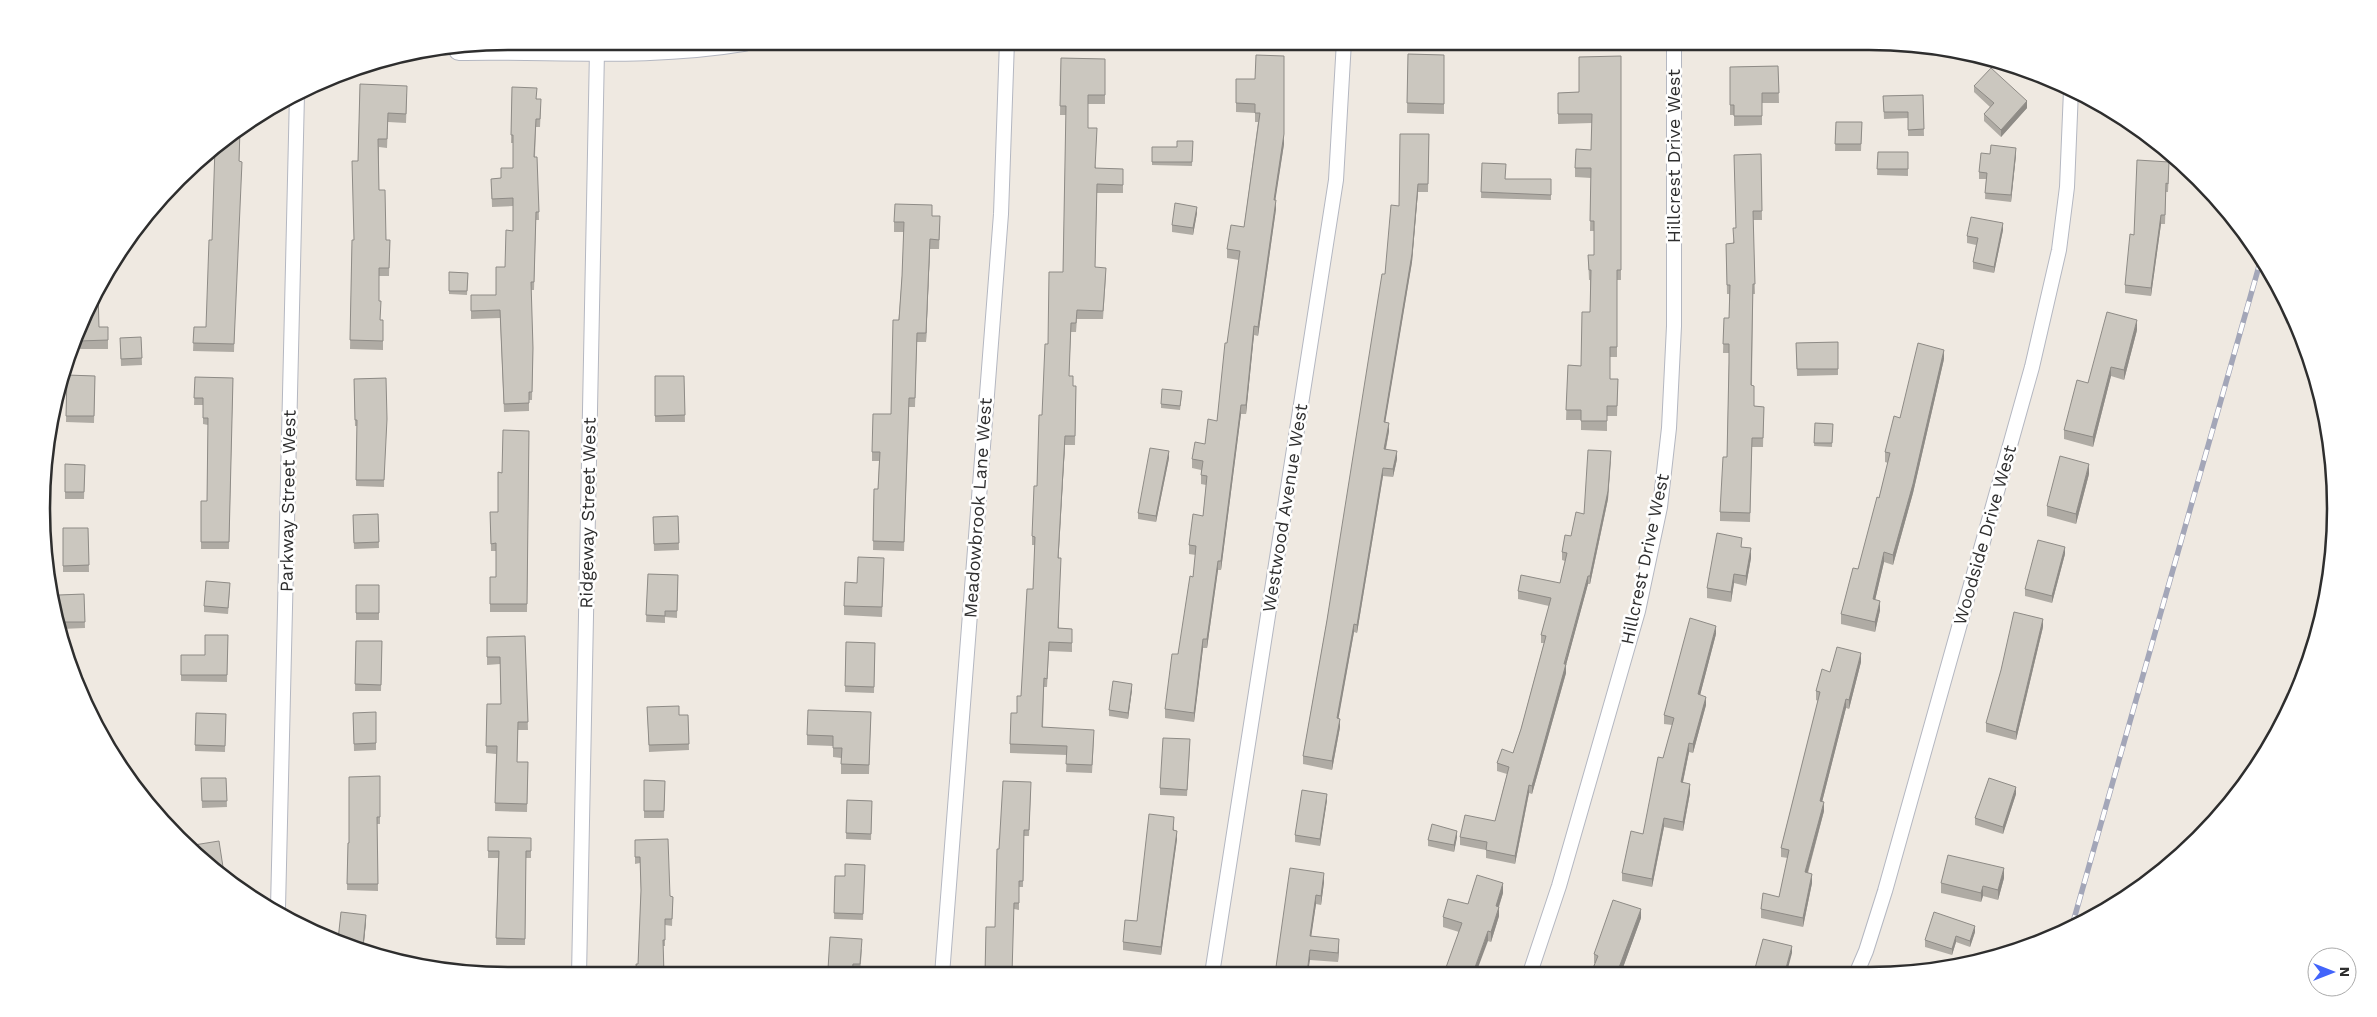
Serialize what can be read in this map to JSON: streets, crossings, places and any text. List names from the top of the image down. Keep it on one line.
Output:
{"streets":{"street":["Hillcrest Drive West","Parkway Street West","Meadowbrook Lane West","Westwood Avenue West","Ridgeway Street West","Woodside Drive West"]},"north":"right"}
